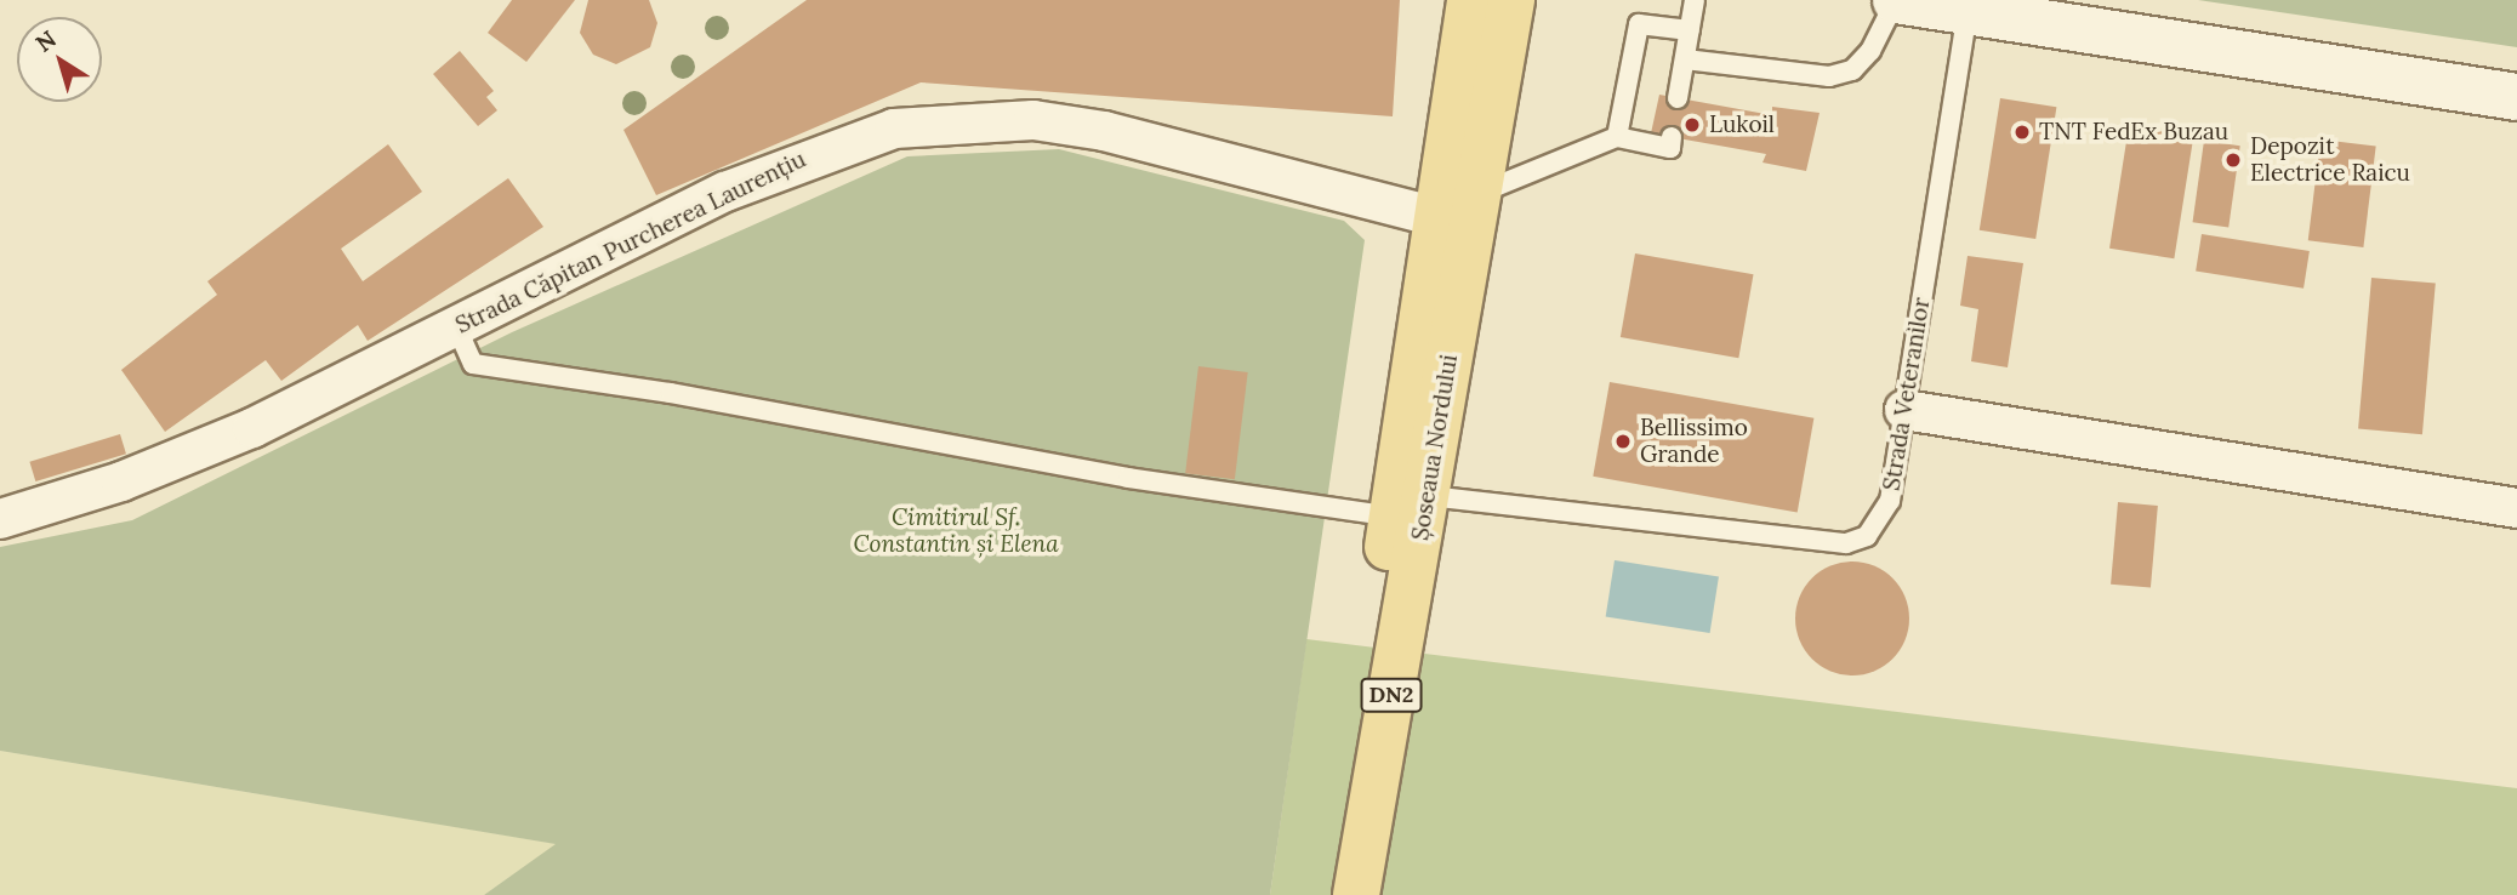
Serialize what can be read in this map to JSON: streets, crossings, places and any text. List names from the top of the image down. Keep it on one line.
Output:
{"streets":{"main road":["Șoseaua Nordului","DN2"],"street":["Strada Căpitan Purcherea Laurențiu"],"lane":["Strada Veteranilor"]},"crossings":[["Strada Căpitan Purcherea Laurențiu","Strada Veteranilor"],["Strada Căpitan Purcherea Laurențiu","Șoseaua Nordului"],["Strada Veteranilor","Șoseaua Nordului"]],"parks":["Cimitirul Sf. Constantin și Elena"],"places":["Lukoil","TNT FedEx Buzau","Depozit Electrice Raicu","Bellissimo Grande"],"north":"top left"}
